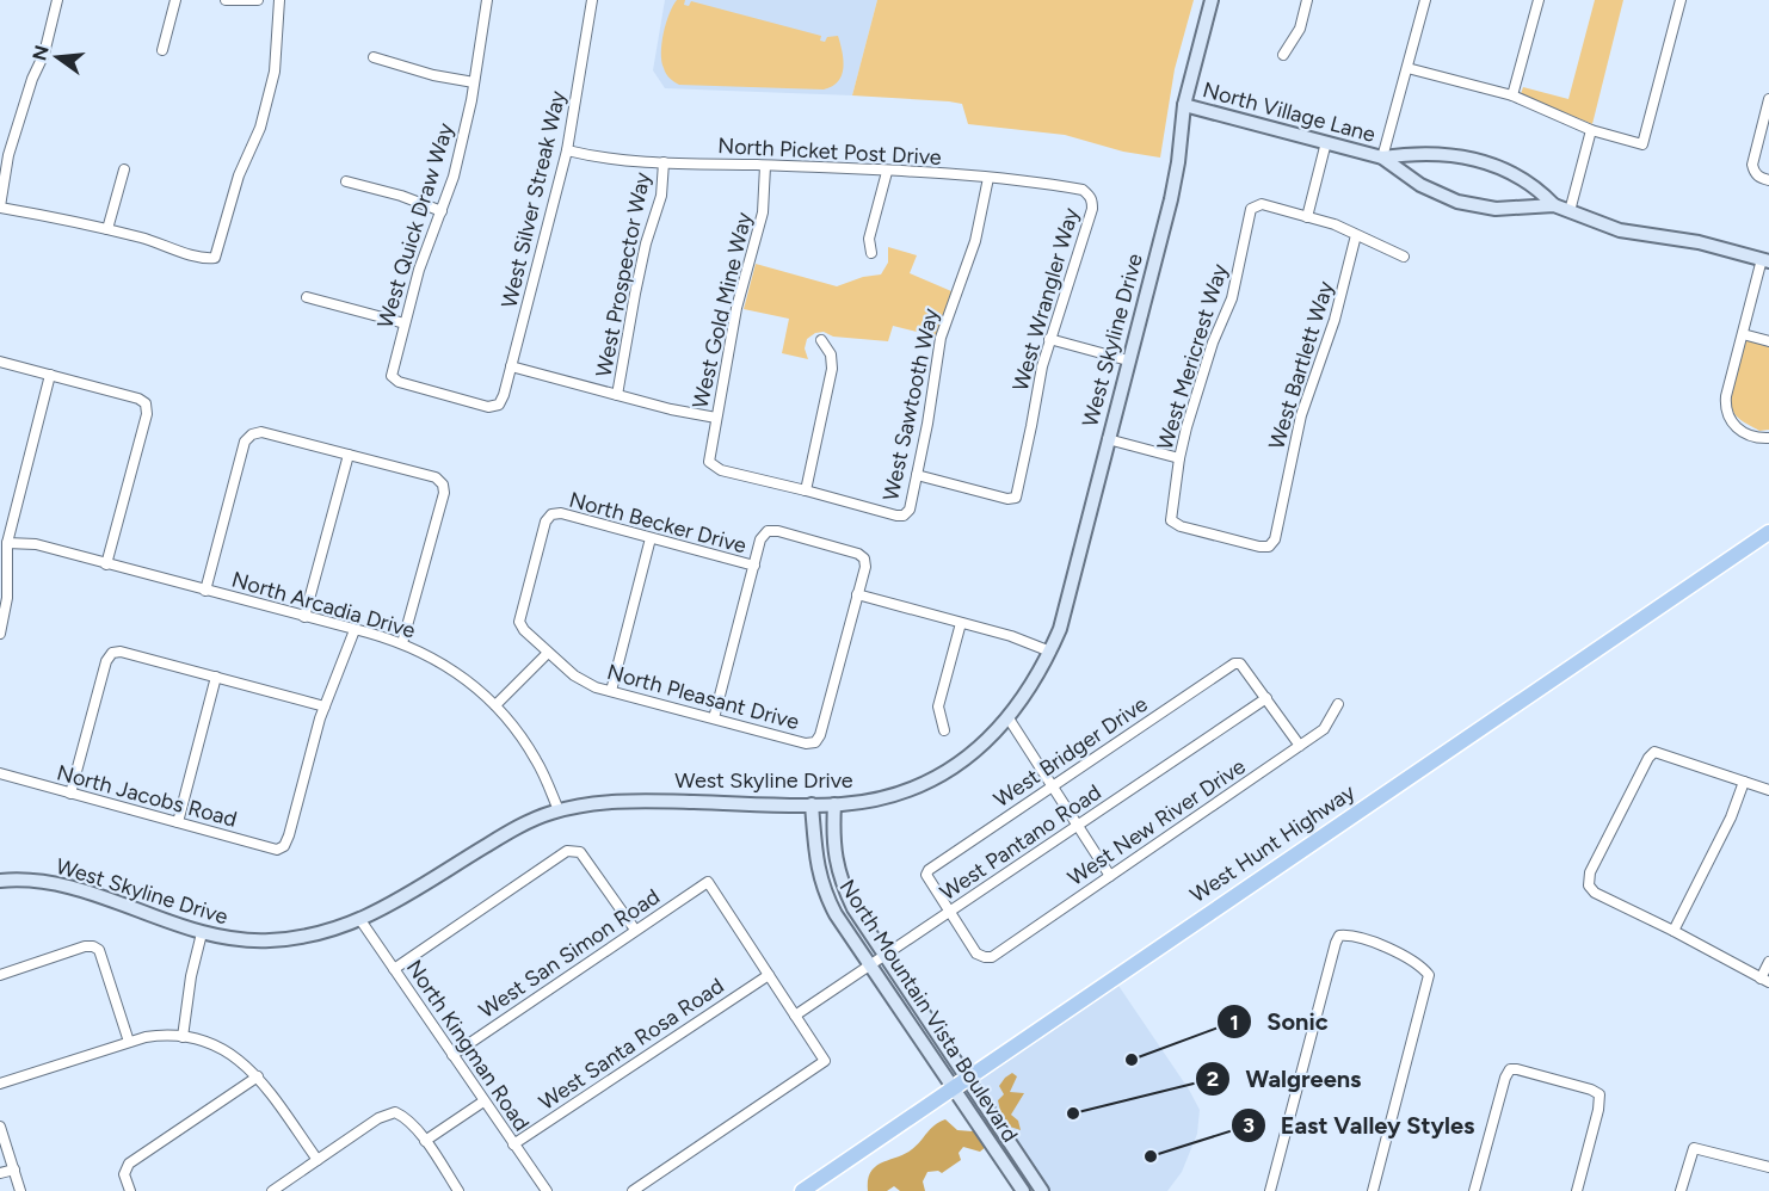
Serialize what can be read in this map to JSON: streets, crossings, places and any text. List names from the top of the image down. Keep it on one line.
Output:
{"streets":{"main road":["West Hunt Highway"],"street":["North Village Lane","North Picket Post Drive","West Silver Streak Way","West Quick Draw Way","West Prospector Way","West Wrangler Way","West Gold Mine Way","West Skyline Drive","West Mericrest Way","West Bartlett Way","West Sawtooth Way","North Becker Drive","North Arcadia Drive","North Pleasant Drive","West Bridger Drive","North Jacobs Road","West New River Drive","West Pantano Road","West San Simon Road","North Mountain Vista Boulevard","West Santa Rosa Road","North Kingman Road"]},"crossings":[["North Village Lane","West Skyline Drive"],["North Picket Post Drive","West Silver Streak Way"],["North Picket Post Drive","West Prospector Way"],["North Picket Post Drive","West Wrangler Way"],["North Picket Post Drive","West Gold Mine Way"],["North Picket Post Drive","West Sawtooth Way"],["West Silver Streak Way","West Quick Draw Way"],["West Wrangler Way","West Sawtooth Way"],["West Gold Mine Way","West Sawtooth Way"],["West Skyline Drive","North Arcadia Drive"],["West Skyline Drive","North Mountain Vista Boulevard"],["West Skyline Drive","North Kingman Road"],["West Mericrest Way","West Bartlett Way"],["North Becker Drive","North Pleasant Drive"],["West Bridger Drive","West New River Drive"],["West Bridger Drive","West Pantano Road"],["West New River Drive","West Pantano Road"],["West Pantano Road","North Mountain Vista Boulevard"],["West Hunt Highway","North Mountain Vista Boulevard"],["West San Simon Road","West Santa Rosa Road"],["West San Simon Road","North Kingman Road"],["West Santa Rosa Road","North Kingman Road"]],"places":["Sonic","Walgreens","East Valley Styles"],"north":"left"}
